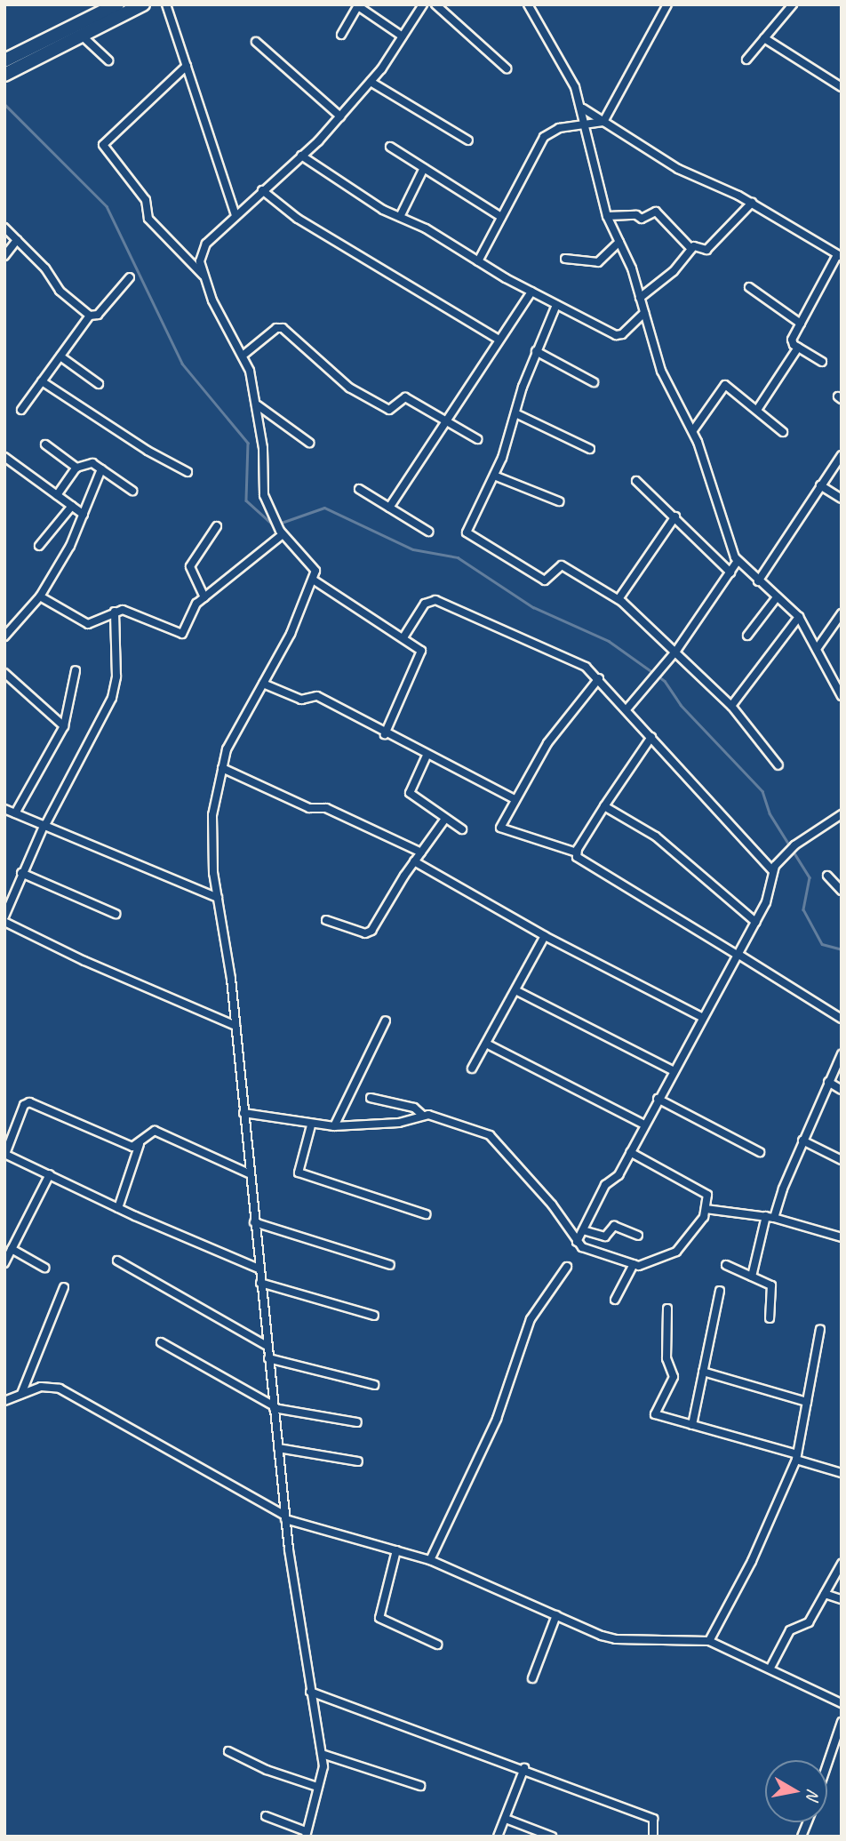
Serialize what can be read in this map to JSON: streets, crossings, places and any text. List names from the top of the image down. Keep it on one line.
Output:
{"north":"right"}
